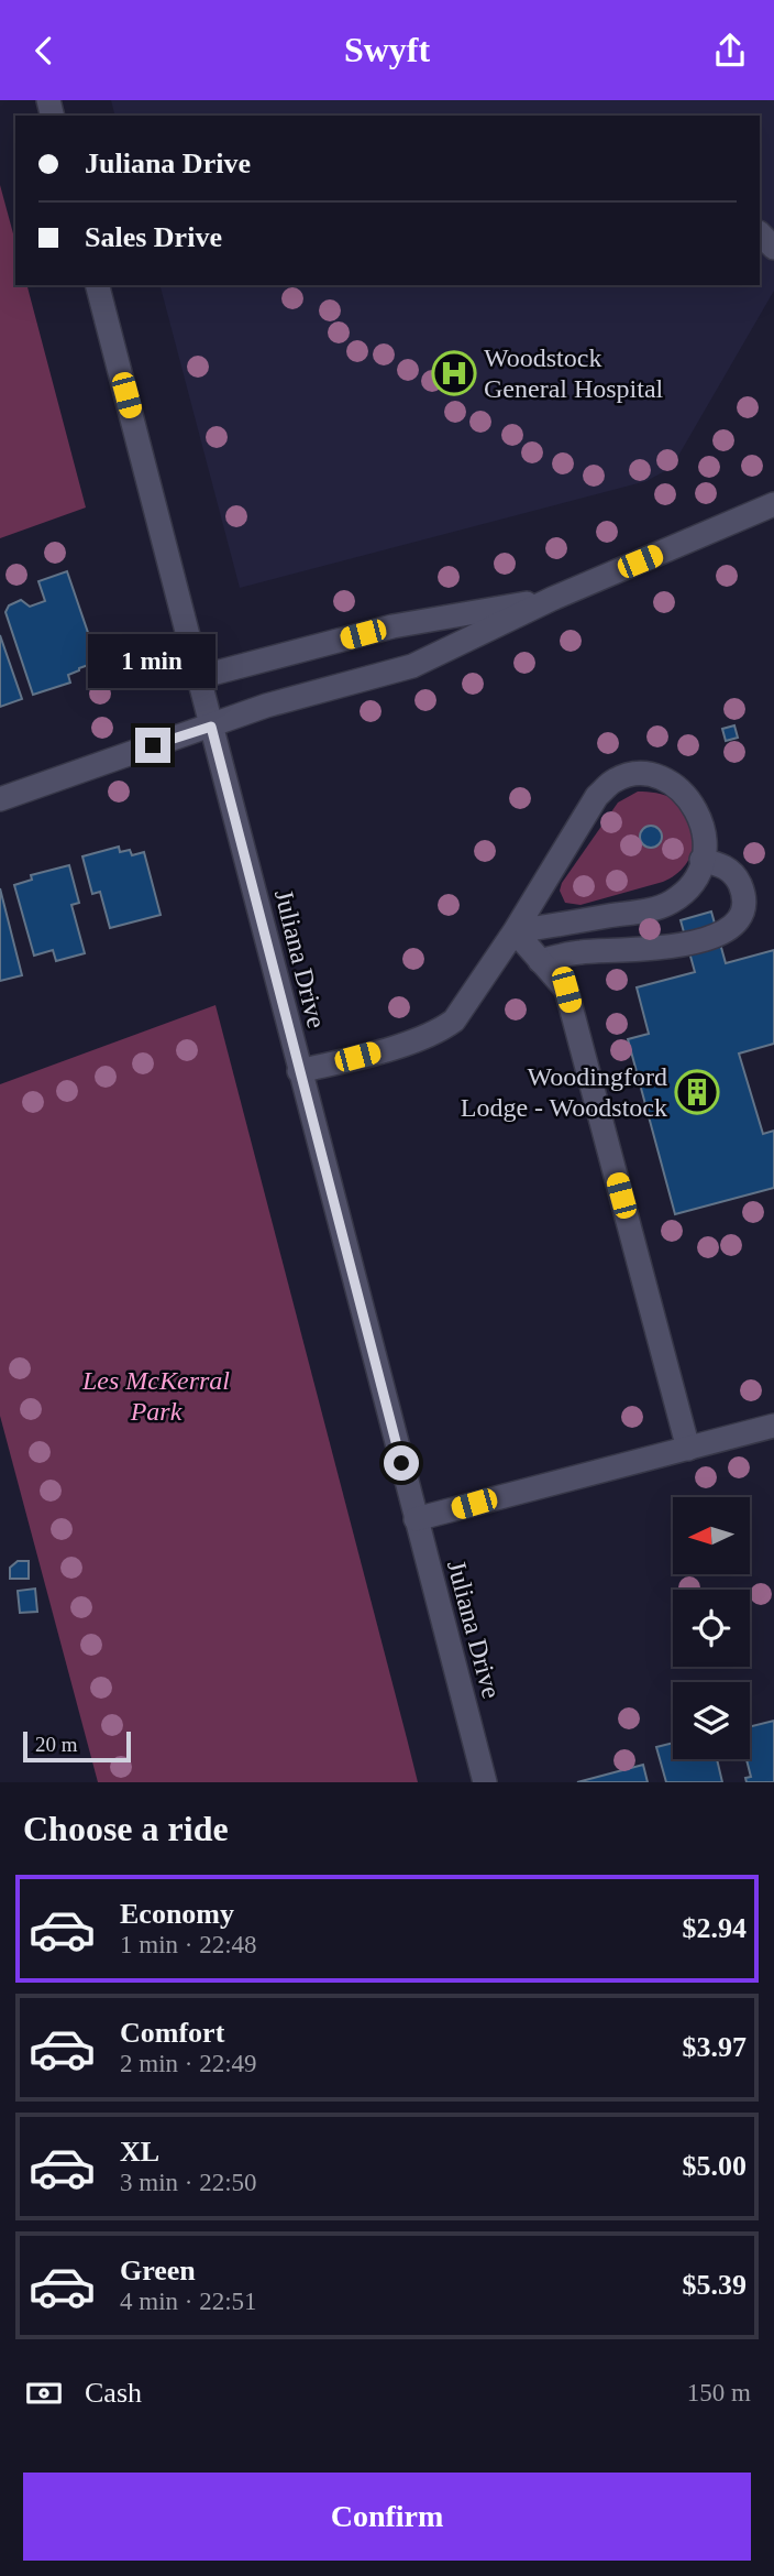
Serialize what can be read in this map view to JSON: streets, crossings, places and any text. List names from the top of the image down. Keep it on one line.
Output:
{"streets":{"street":["Juliana Drive"]},"parks":["Les McKerral Park"],"places":{"hospital":["Woodstock General Hospital"],"building":["Woodingford Lodge - Woodstock"]},"scale_bar":"20 m","north":"left","page":{"header":"Swyft","banner":["Juliana Drive","Sales Drive"],"bubble":"1 min","scale":"20 m","heading":"Choose a ride","list":[{"name":"Economy","note":"1 min · 22:48","value":"$2.94"},{"name":"Comfort","note":"2 min · 22:49","value":"$3.97"},{"name":"XL","note":"3 min · 22:50","value":"$5.00"},{"name":"Green","note":"4 min · 22:51","value":"$5.39"}],"pay":["Cash","150 m"],"buttons":"Confirm"}}
